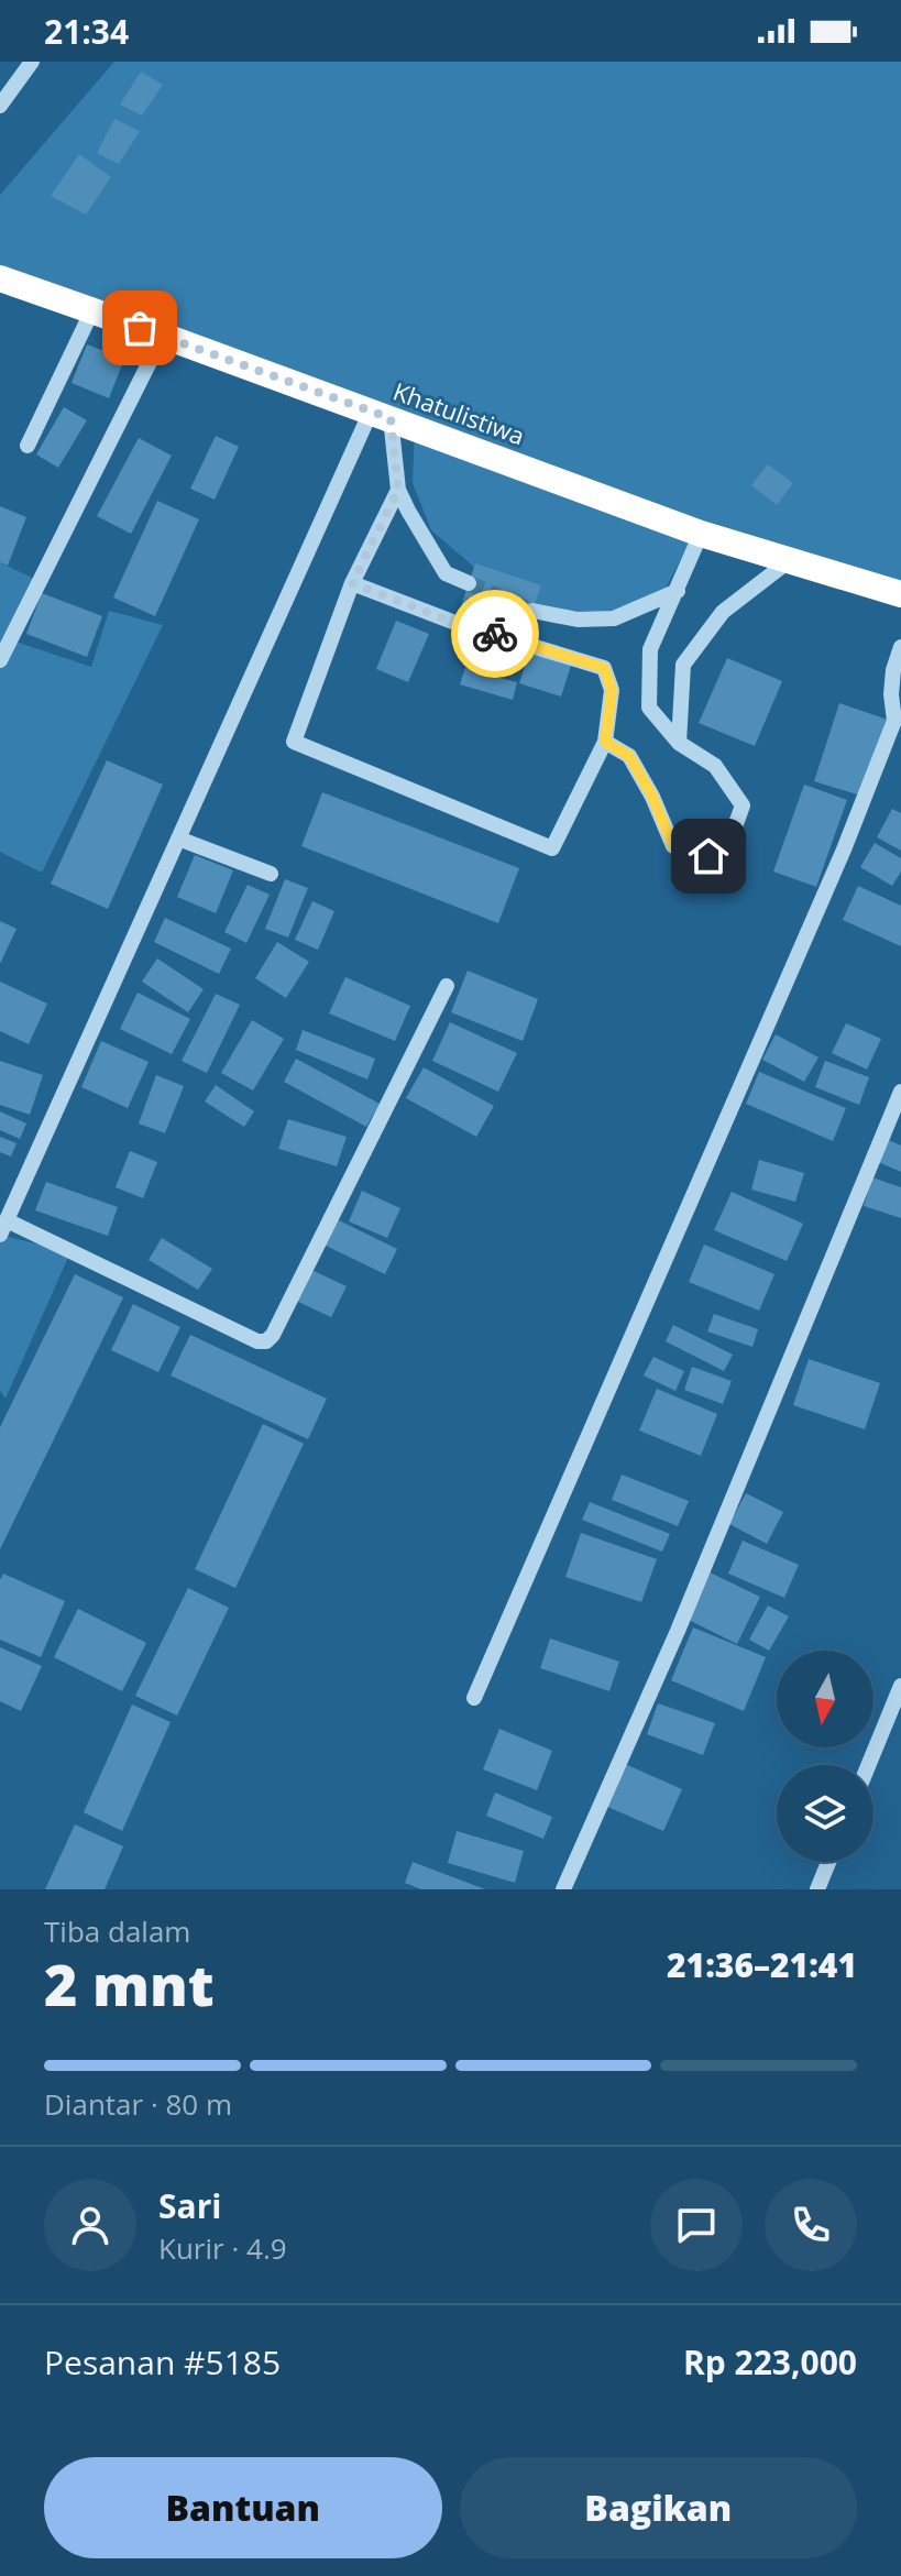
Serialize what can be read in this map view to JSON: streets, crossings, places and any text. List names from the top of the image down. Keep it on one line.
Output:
{"streets":{"highway":["Khatulistiwa"]},"north":"bottom","page":{"status":"21:34","heading":["2 mnt","Tiba dalam","21:36–21:41"],"panel":["Sari","Kurir · 4.9","Pesanan #5185","Rp 223,000"],"bar":"Diantar · 80 m","buttons":["Bantuan","Bagikan"]}}
